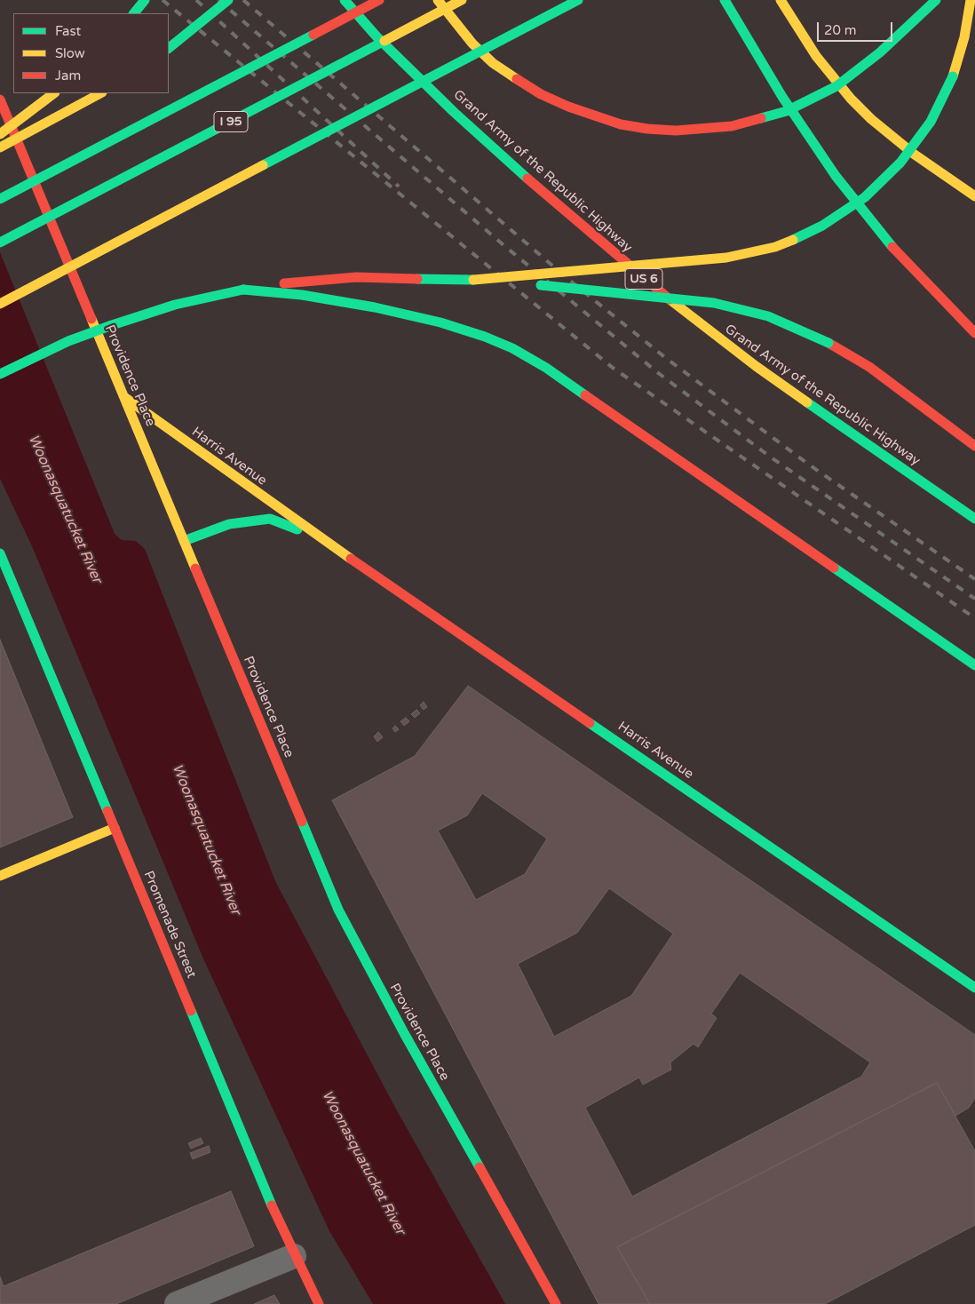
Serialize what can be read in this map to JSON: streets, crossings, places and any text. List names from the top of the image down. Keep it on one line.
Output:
{"streets":{"main road":["I 95","Grand Army of the Republic Highway","US 6","Providence Place","Harris Avenue","Promenade Street"]},"crossings":[["Providence Place","Harris Avenue"]],"water":["Woonasquatucket River"],"legend":["Fast","Slow","Jam"],"scale_bar":"20 m"}
